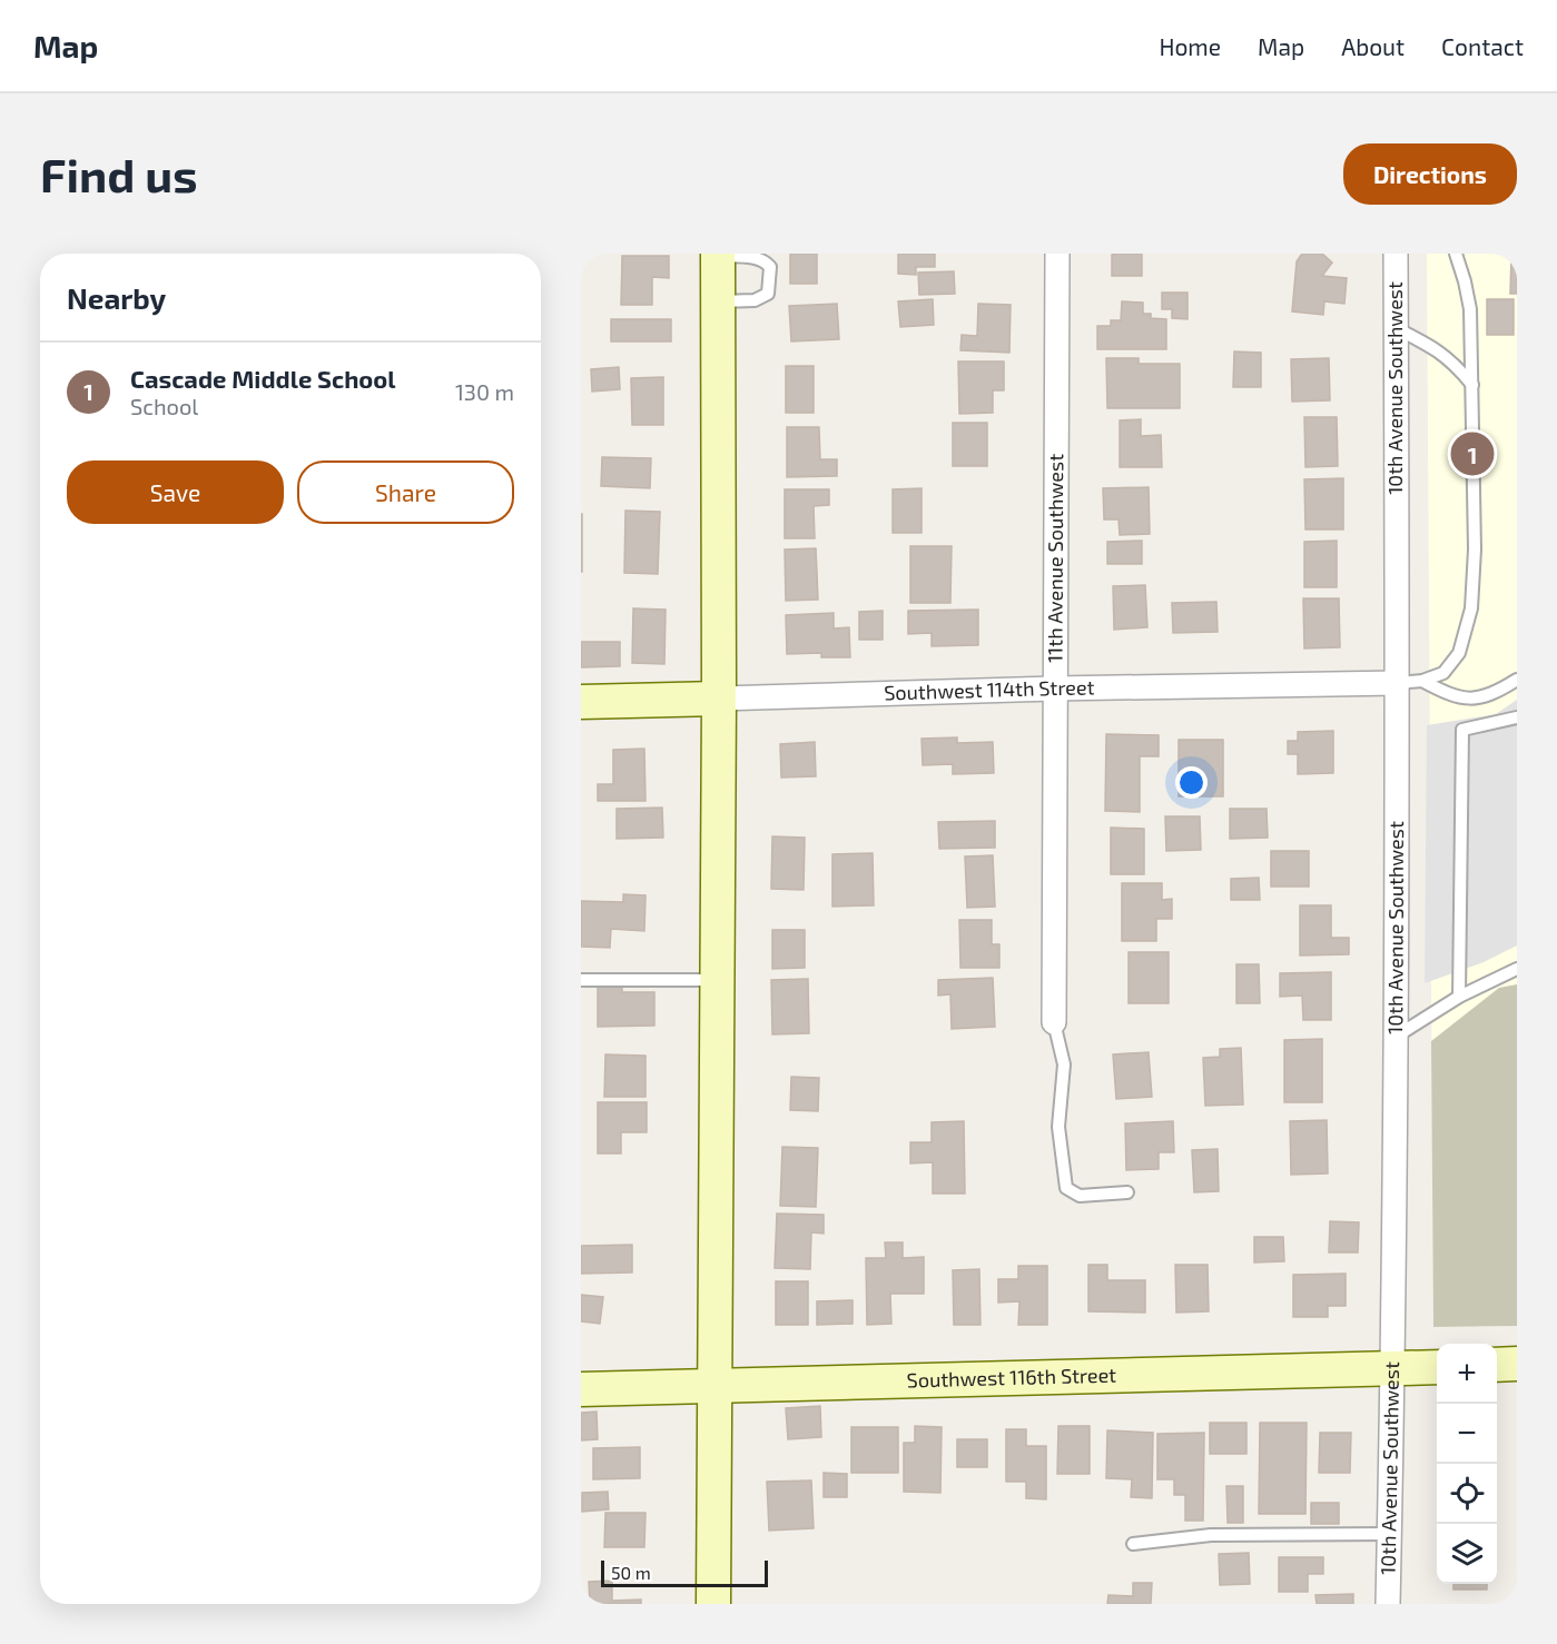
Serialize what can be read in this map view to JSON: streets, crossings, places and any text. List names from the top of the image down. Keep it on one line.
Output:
{"streets":{"street":["10th Avenue Southwest","11th Avenue Southwest","Southwest 114th Street","Southwest 116th Street"]},"crossings":[["10th Avenue Southwest","Southwest 114th Street"],["10th Avenue Southwest","Southwest 116th Street"],["11th Avenue Southwest","Southwest 114th Street"]],"scale_bar":"50 m","page":{"header":"Map","nav":["Home","Map","About","Contact"],"buttons":["Directions",["Save","Share"]],"title":"Find us","heading":"Nearby","list":[{"mark":"1","name":"Cascade Middle School","note":"School","value":"130 m"}],"pins":"1","map_buttons":["+","−"],"scale":"50 m"}}
